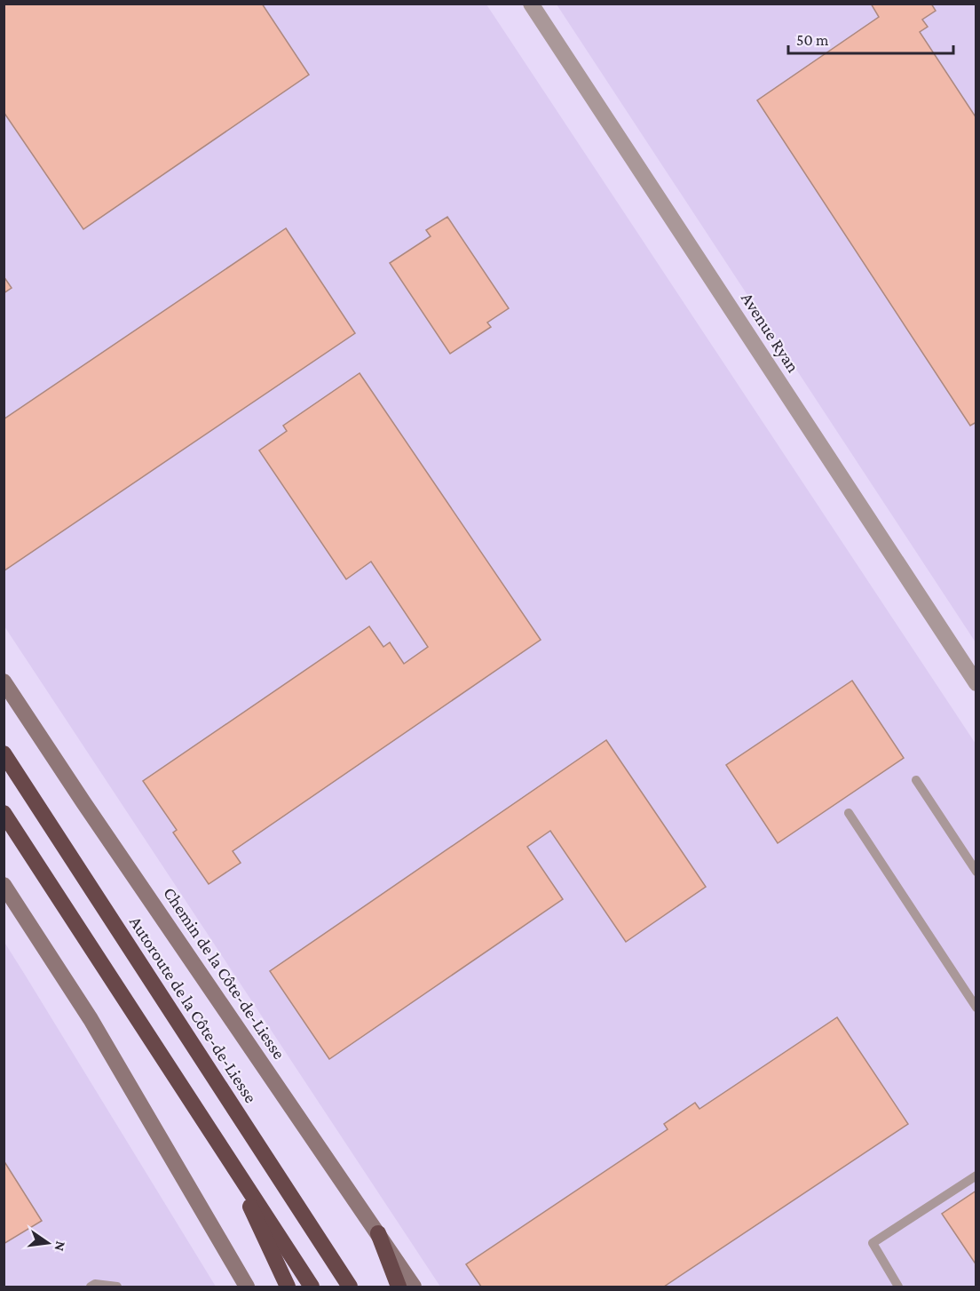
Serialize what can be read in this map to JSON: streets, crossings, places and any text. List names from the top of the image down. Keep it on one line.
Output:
{"streets":{"highway":["Autoroute de la Côte-de-Liesse"],"main road":["Chemin de la Côte-de-Liesse"],"street":["Avenue Ryan"]},"scale_bar":"50 m","north":"right"}
